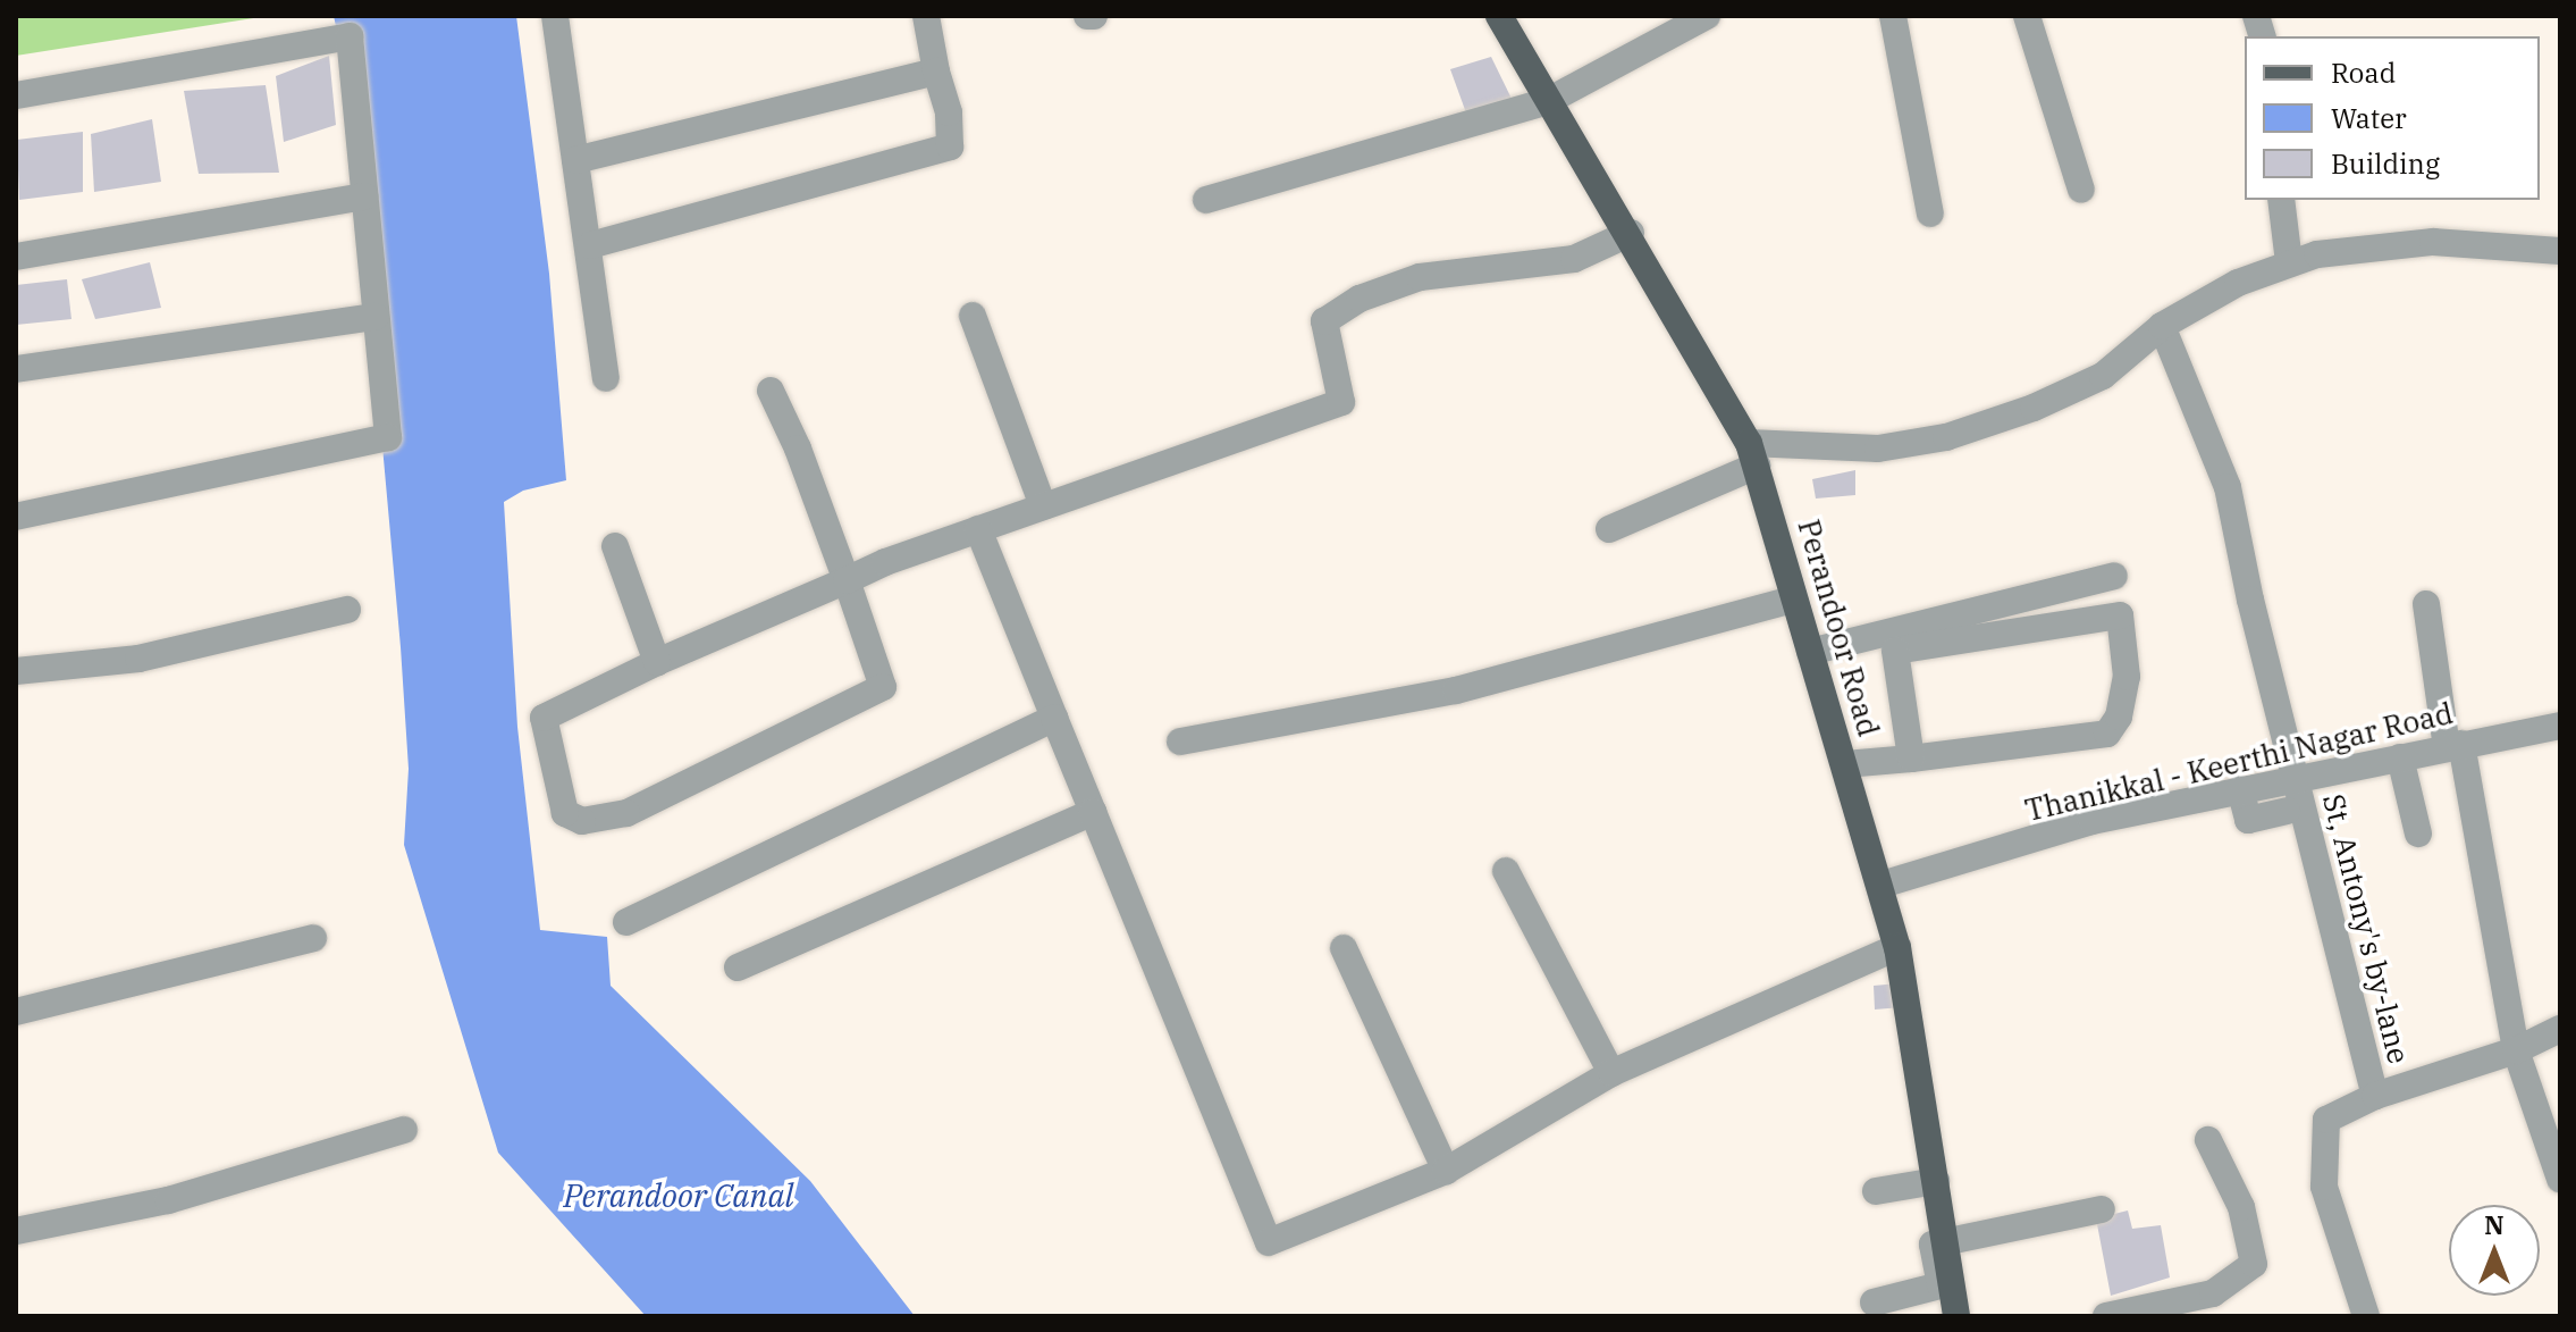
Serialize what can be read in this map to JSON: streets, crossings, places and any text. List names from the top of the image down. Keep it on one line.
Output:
{"streets":{"main road":["Perandoor Road"],"street":["Thanikkal - Keerthi Nagar Road","St, Antony's by-lane"]},"crossings":[["Perandoor Road","Thanikkal - Keerthi Nagar Road"],["Thanikkal - Keerthi Nagar Road","St, Antony's by-lane"]],"water":["Perandoor Canal"],"legend":["Road","Water","Building"],"north":"top"}
